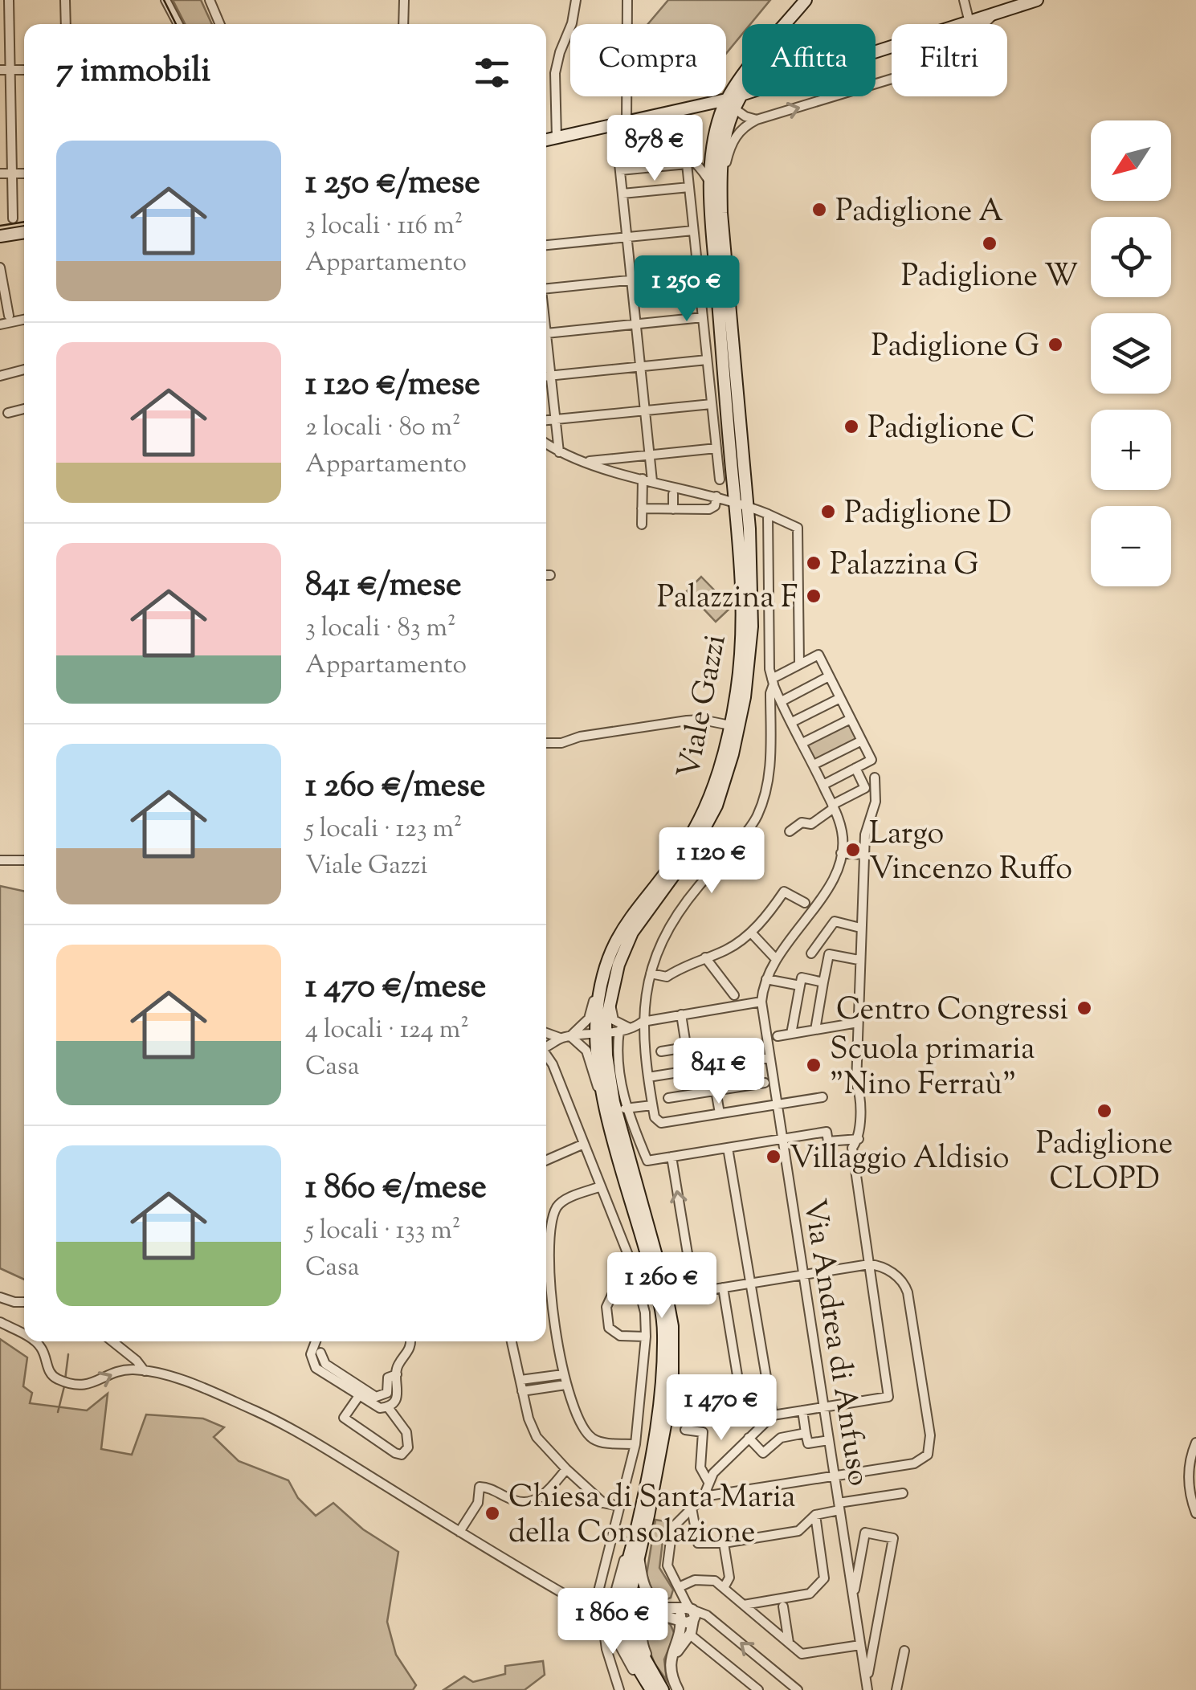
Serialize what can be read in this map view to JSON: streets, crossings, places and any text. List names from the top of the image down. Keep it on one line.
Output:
{"streets":{"main road":["Viale Gazzi"],"street":["Via Andrea di Anfuso"]},"places":["Padiglione A","Padiglione W","Padiglione G","Padiglione C","Padiglione D","Palazzina G","Palazzina F","Largo Vincenzo Ruffo","Centro Congressi","Scuola primaria \"Nino Ferraù\"","Padiglione CLOPD","Villaggio Aldisio","Chiesa di Santa Maria della Consolazione"],"north":"bottom left","page":{"chip":["Compra","Affitta","Filtri"],"heading":"7 immobili","price":["878 €","1 250 €","1 120 €","841 €","1 260 €","1 470 €","1 860 €"],"map_buttons":["+","−"],"list":[{"name":"1 250 €/mese","note":"3 locali · 116 m² · Appartamento"},{"name":"1 120 €/mese","note":"2 locali · 80 m² · Appartamento"},{"name":"841 €/mese","note":"3 locali · 83 m² · Appartamento"},{"name":"1 260 €/mese","note":"5 locali · 123 m² · Viale Gazzi"},{"name":"1 470 €/mese","note":"4 locali · 124 m² · Casa"},{"name":"1 860 €/mese","note":"5 locali · 133 m² · Casa"}]}}
